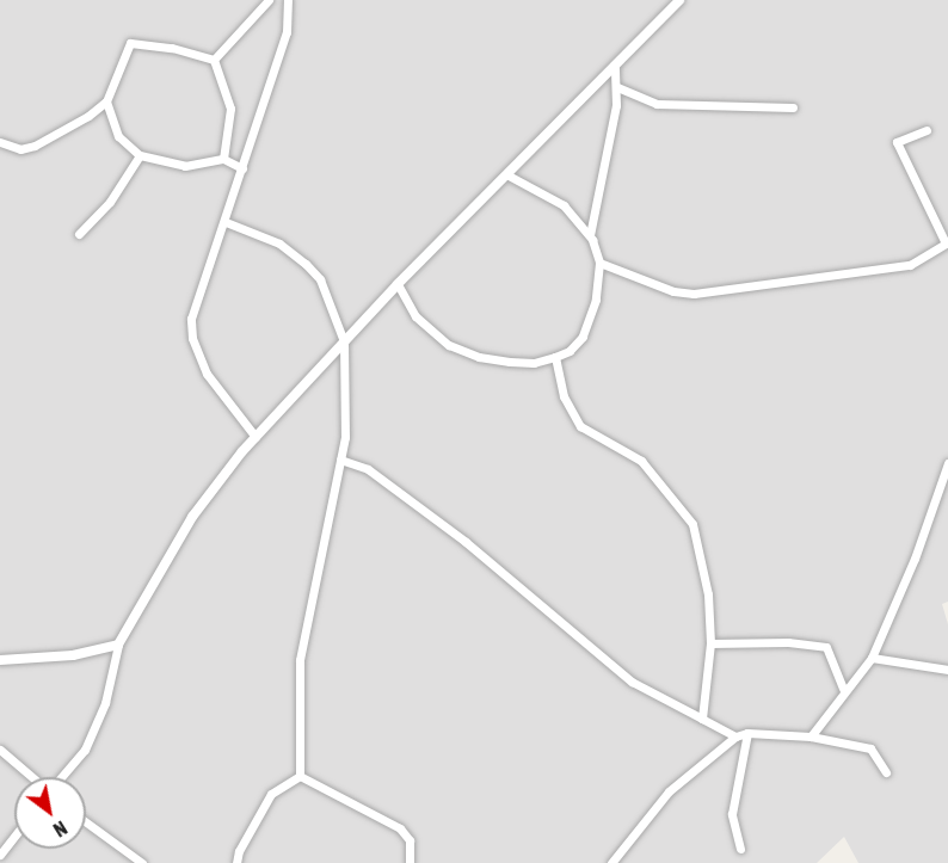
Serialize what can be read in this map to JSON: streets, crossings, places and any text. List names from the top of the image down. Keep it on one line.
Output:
{"north":"bottom right"}
